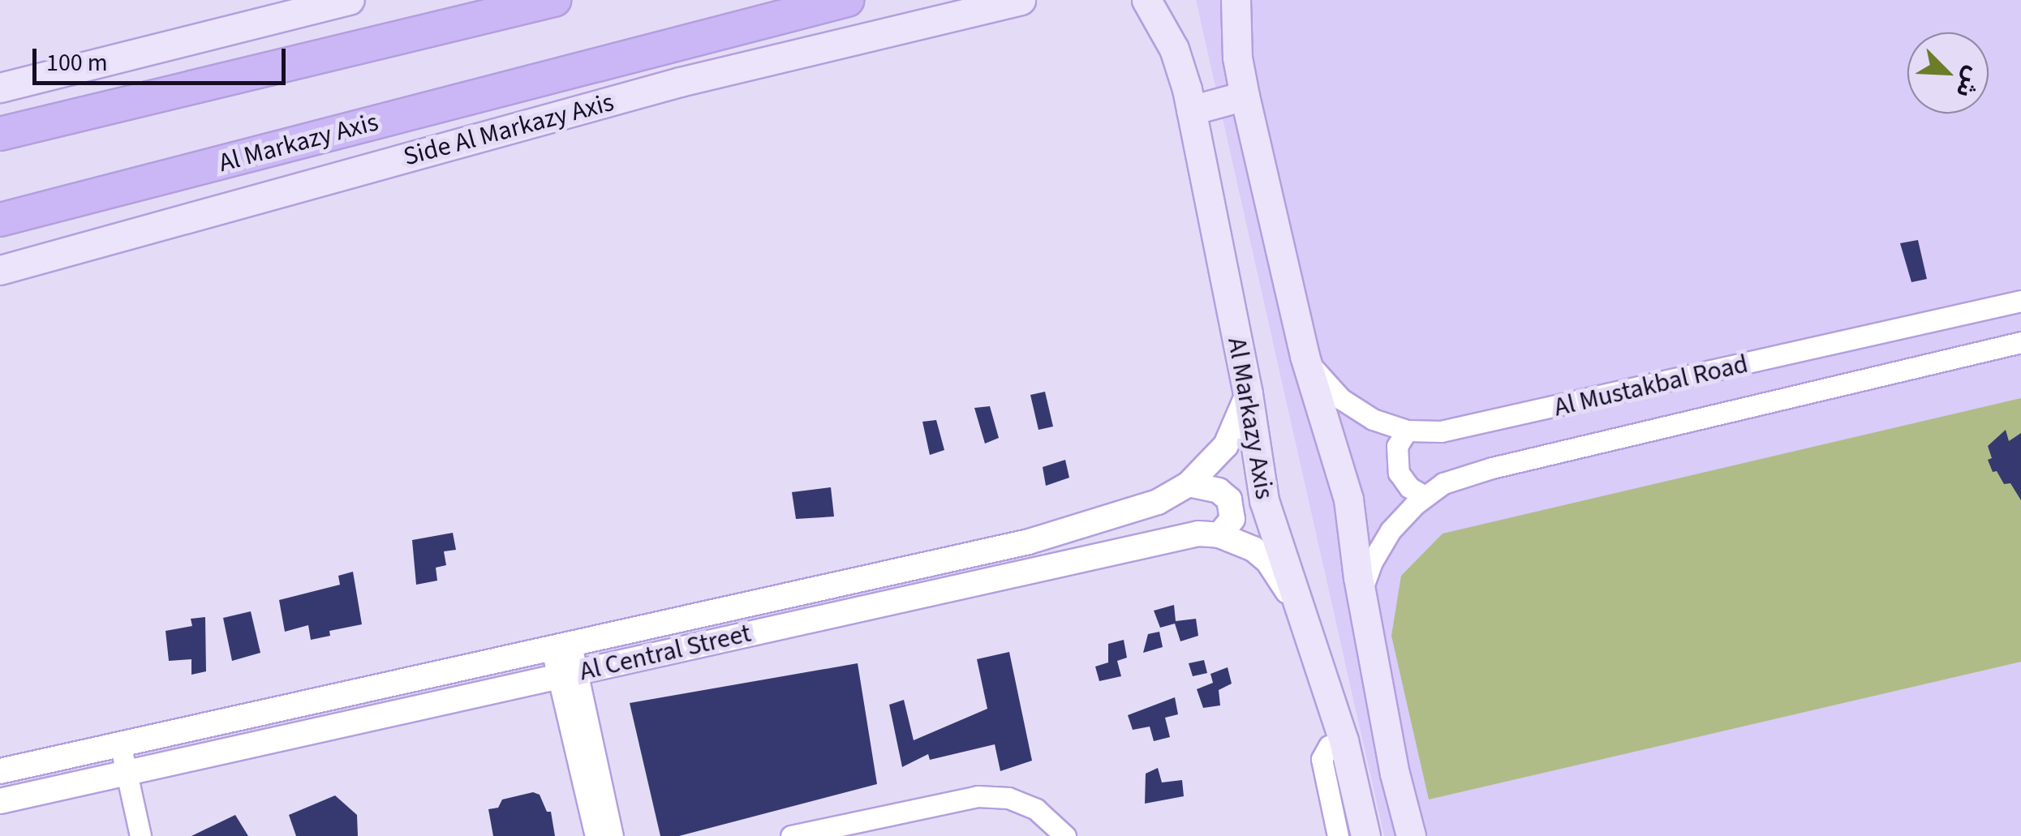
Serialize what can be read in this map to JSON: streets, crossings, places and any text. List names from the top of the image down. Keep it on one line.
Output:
{"streets":{"highway":["Al Markazy Axis"],"main road":["Side Al Markazy Axis"],"street":["Al Mustakbal Road","Al Central Street"]},"crossings":[["Al Markazy Axis","Al Central Street"]],"scale_bar":"100 m","north":"bottom right"}
